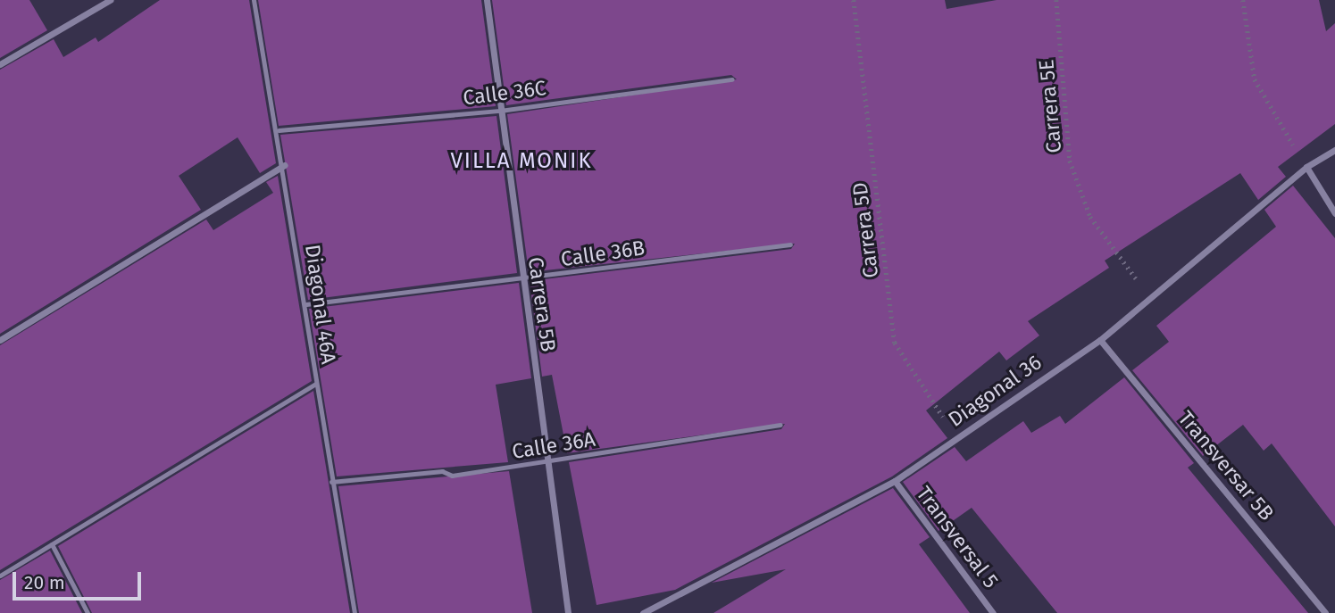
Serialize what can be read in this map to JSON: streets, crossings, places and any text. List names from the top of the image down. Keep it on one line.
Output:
{"streets":{"street":["Carrera 5B","Diagonal 36","Transversar 5B","Transversal 5"],"lane":["Calle 36C","Calle 36B","Diagonal 46A","Calle 36A"],"path":["Carrera 5E","Carrera 5D"]},"crossings":[["Calle 36C","Diagonal 46A"],["Calle 36C","Carrera 5B"],["Carrera 5E","Diagonal 36"],["Carrera 5D","Diagonal 36"],["Calle 36B","Diagonal 46A"],["Calle 36B","Carrera 5B"],["Diagonal 46A","Calle 36A"],["Carrera 5B","Calle 36A"],["Diagonal 36","Transversar 5B"],["Diagonal 36","Transversal 5"]],"districts":["VILLA MONIK"],"scale_bar":"20 m"}
